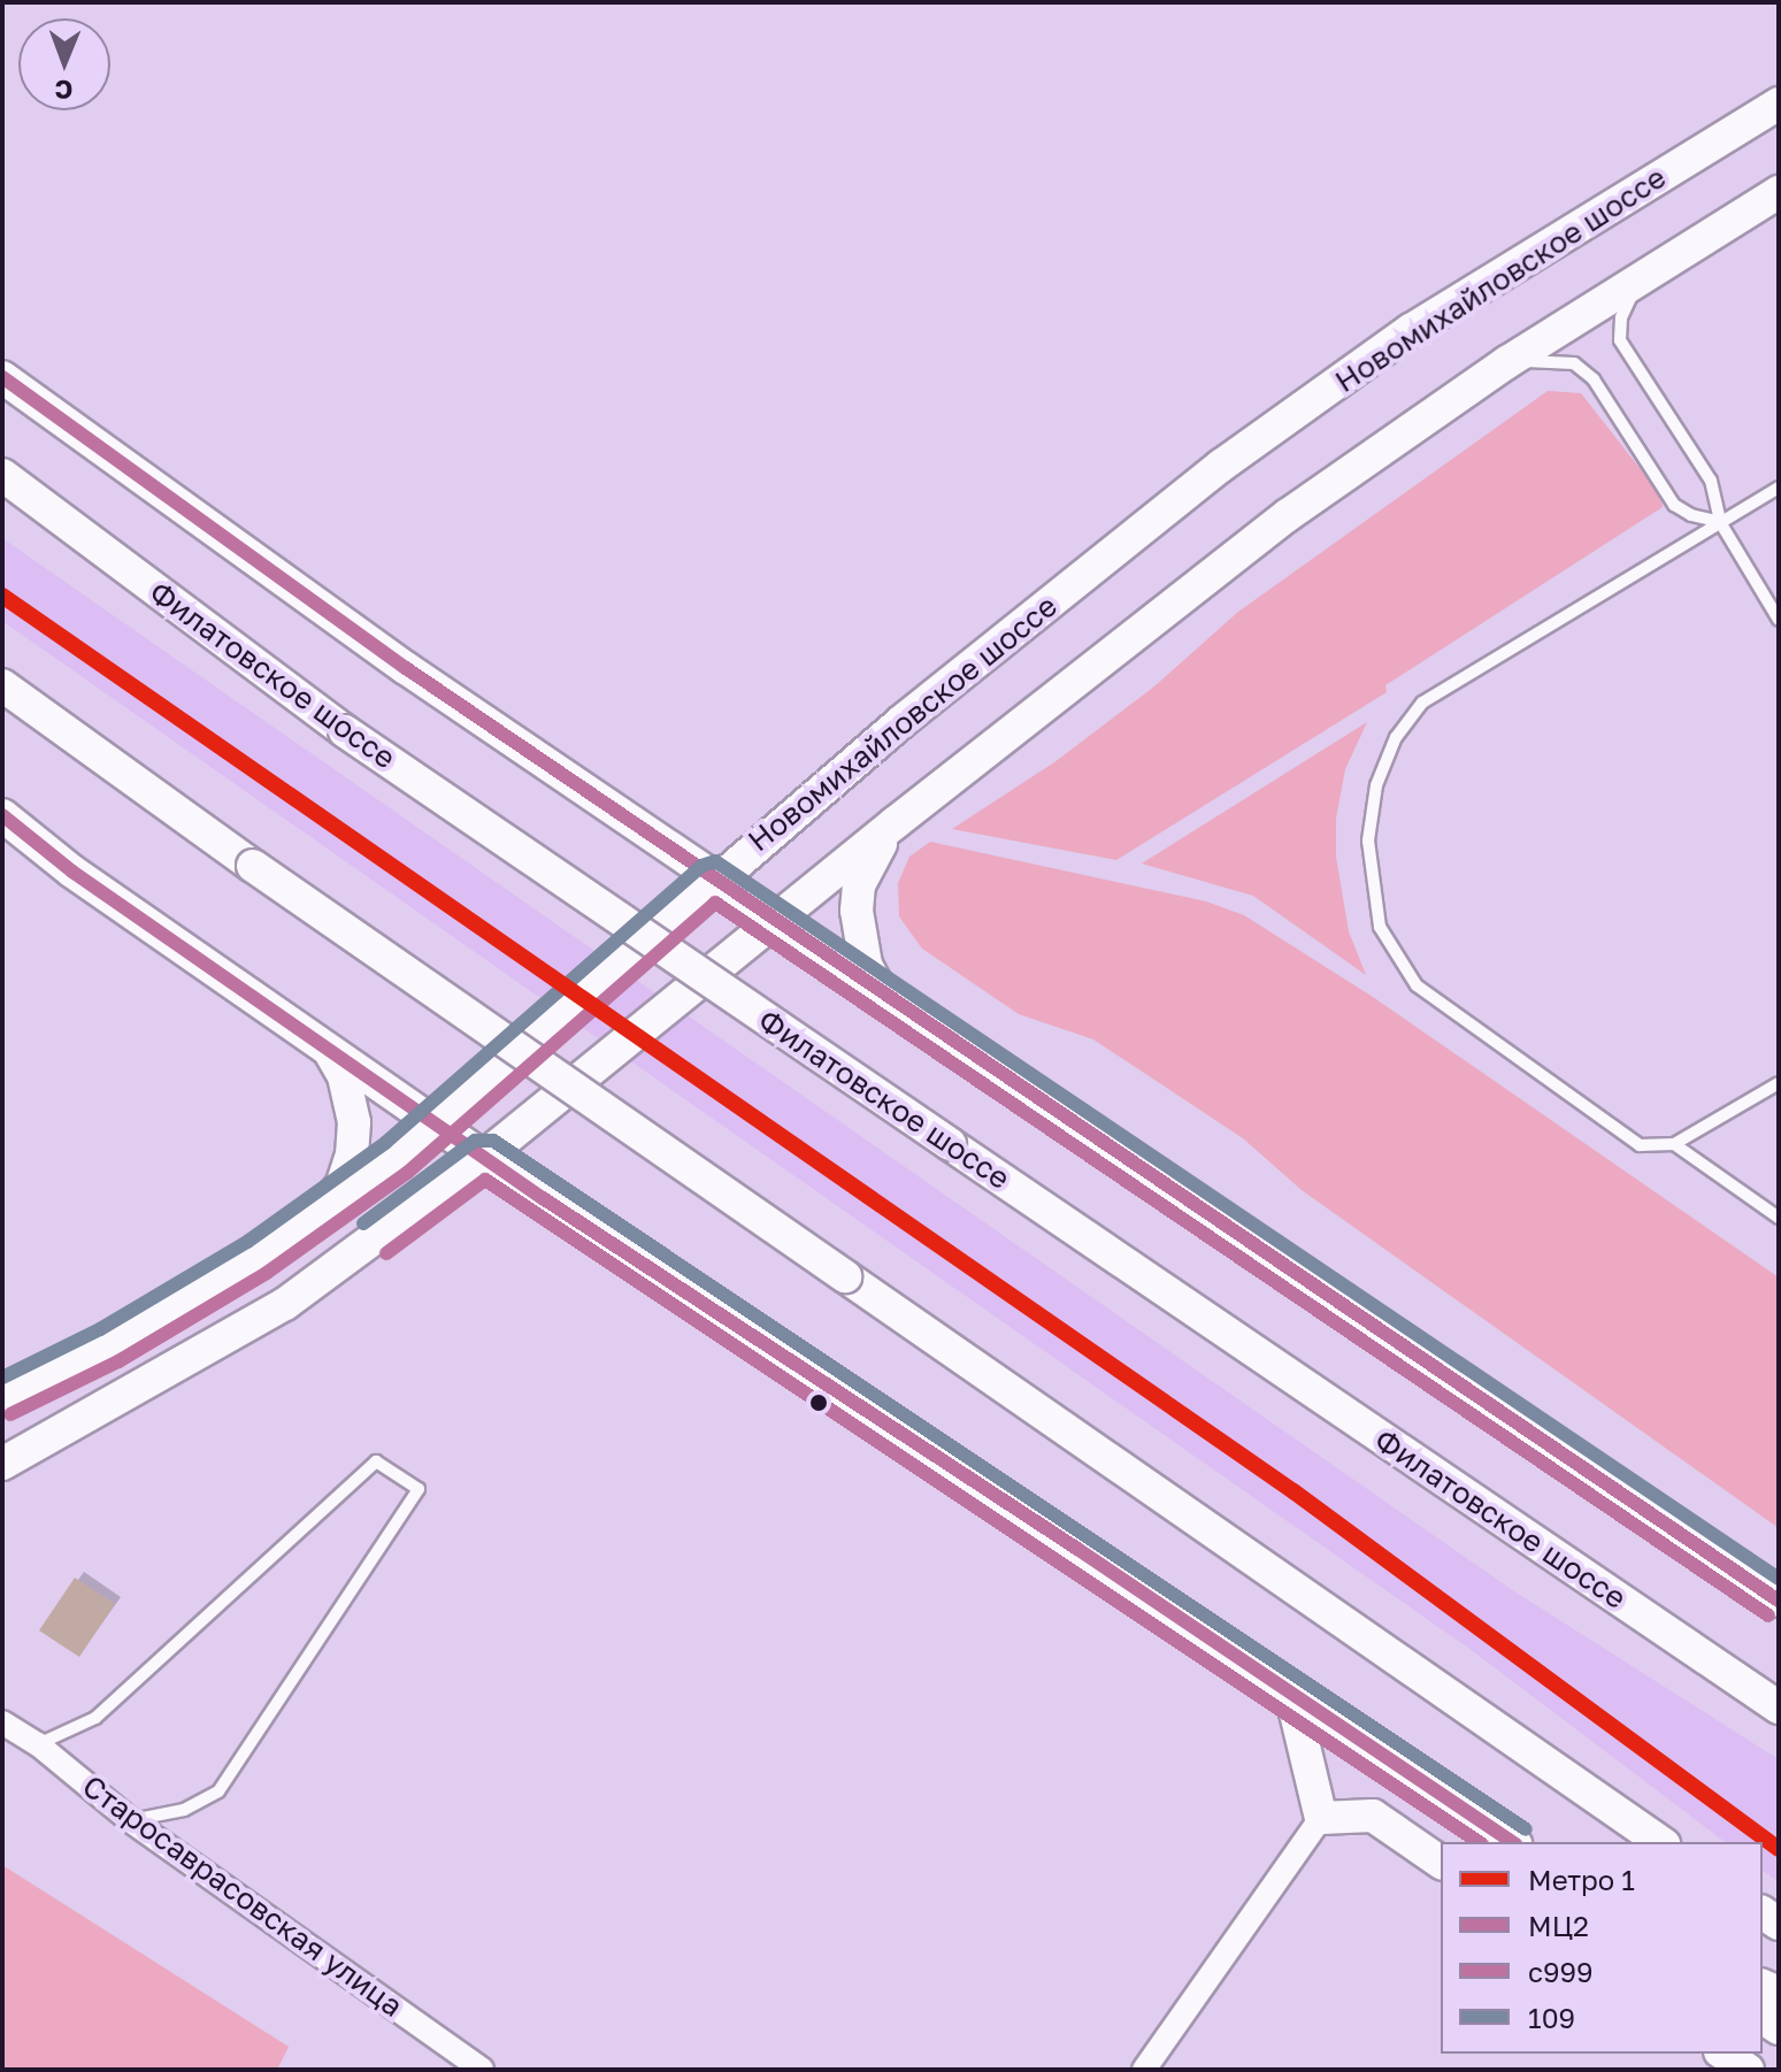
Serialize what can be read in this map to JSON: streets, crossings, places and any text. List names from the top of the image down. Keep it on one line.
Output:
{"streets":{"main road":["Новомихайловское шоссе","Филатовское шоссе"],"street":["Старосаврасовская улица"]},"lines":["transit line МЦ2","metro line 1","transit line 109","transit line с999"],"legend":["Метро 1","МЦ2","с999","109"],"north":"bottom"}
